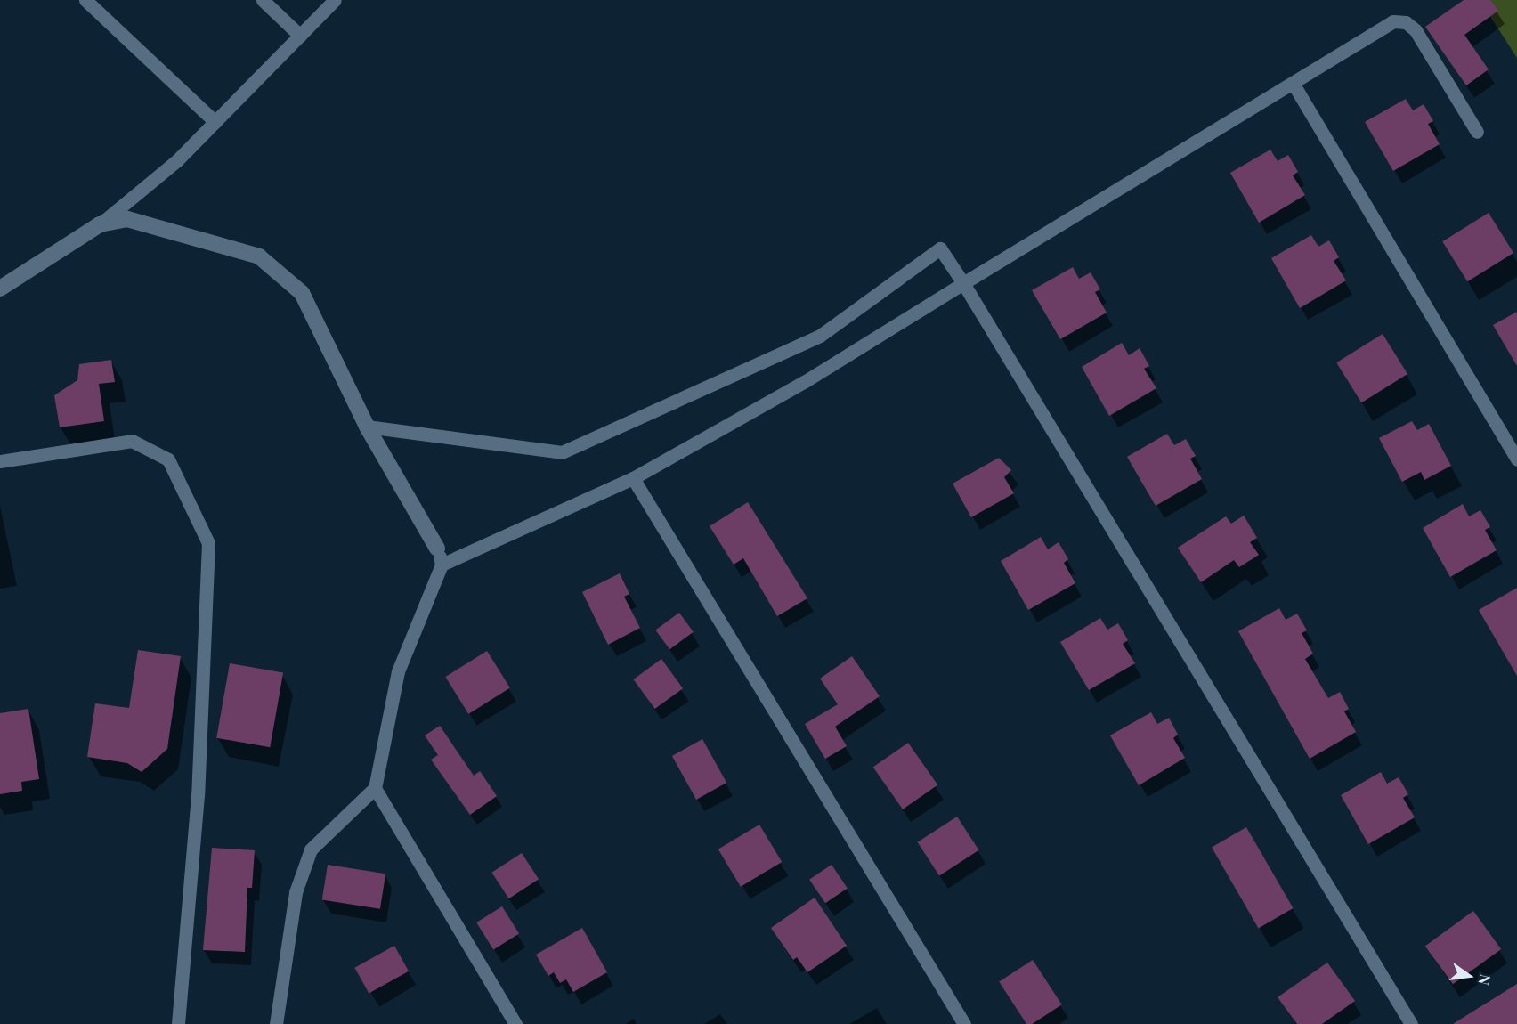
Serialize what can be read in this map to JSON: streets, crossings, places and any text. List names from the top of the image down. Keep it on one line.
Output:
{"north":"right"}
